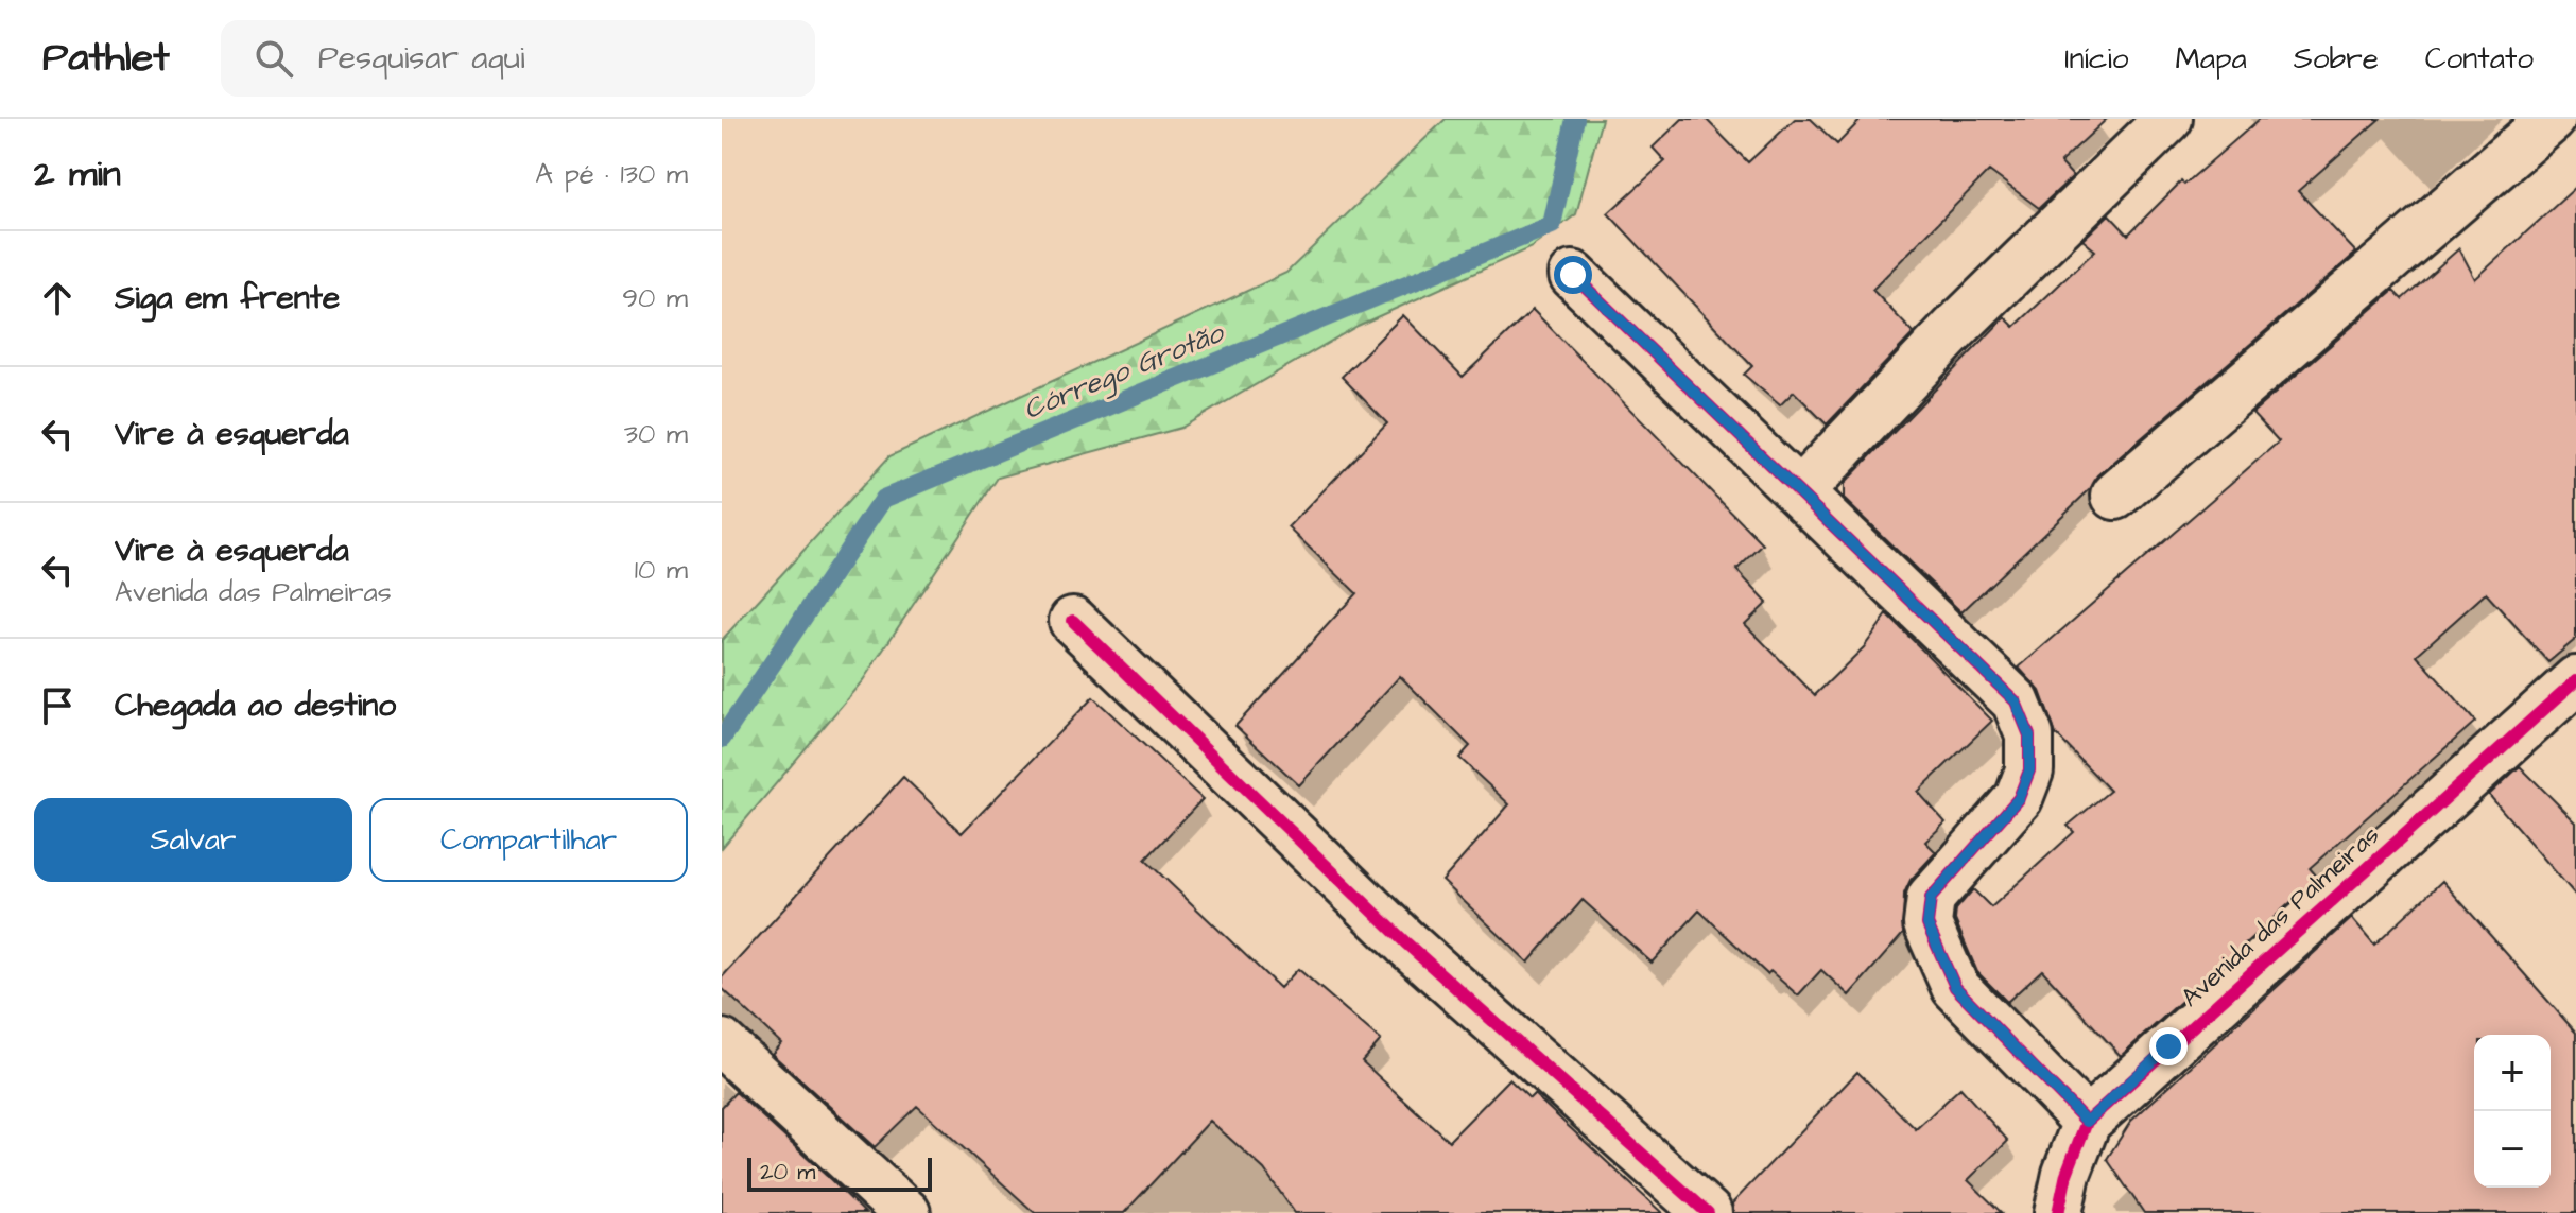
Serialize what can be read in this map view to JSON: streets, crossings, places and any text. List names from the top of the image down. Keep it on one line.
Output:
{"streets":{"street":["Avenida das Palmeiras"]},"water":["Córrego Grotão"],"scale_bar":"20 m","page":{"header":"Pathlet","search":"Pesquisar aqui","nav":["Início","Mapa","Sobre","Contato"],"heading":["2 min","A pé · 130 m"],"list":[["Siga em frente","90 m"],["Vire à esquerda","30 m"],["Vire à esquerda","Avenida das Palmeiras","10 m"],"Chegada ao destino"],"buttons":["Salvar","Compartilhar"],"map_buttons":["+","−"],"scale":"20 m"}}
